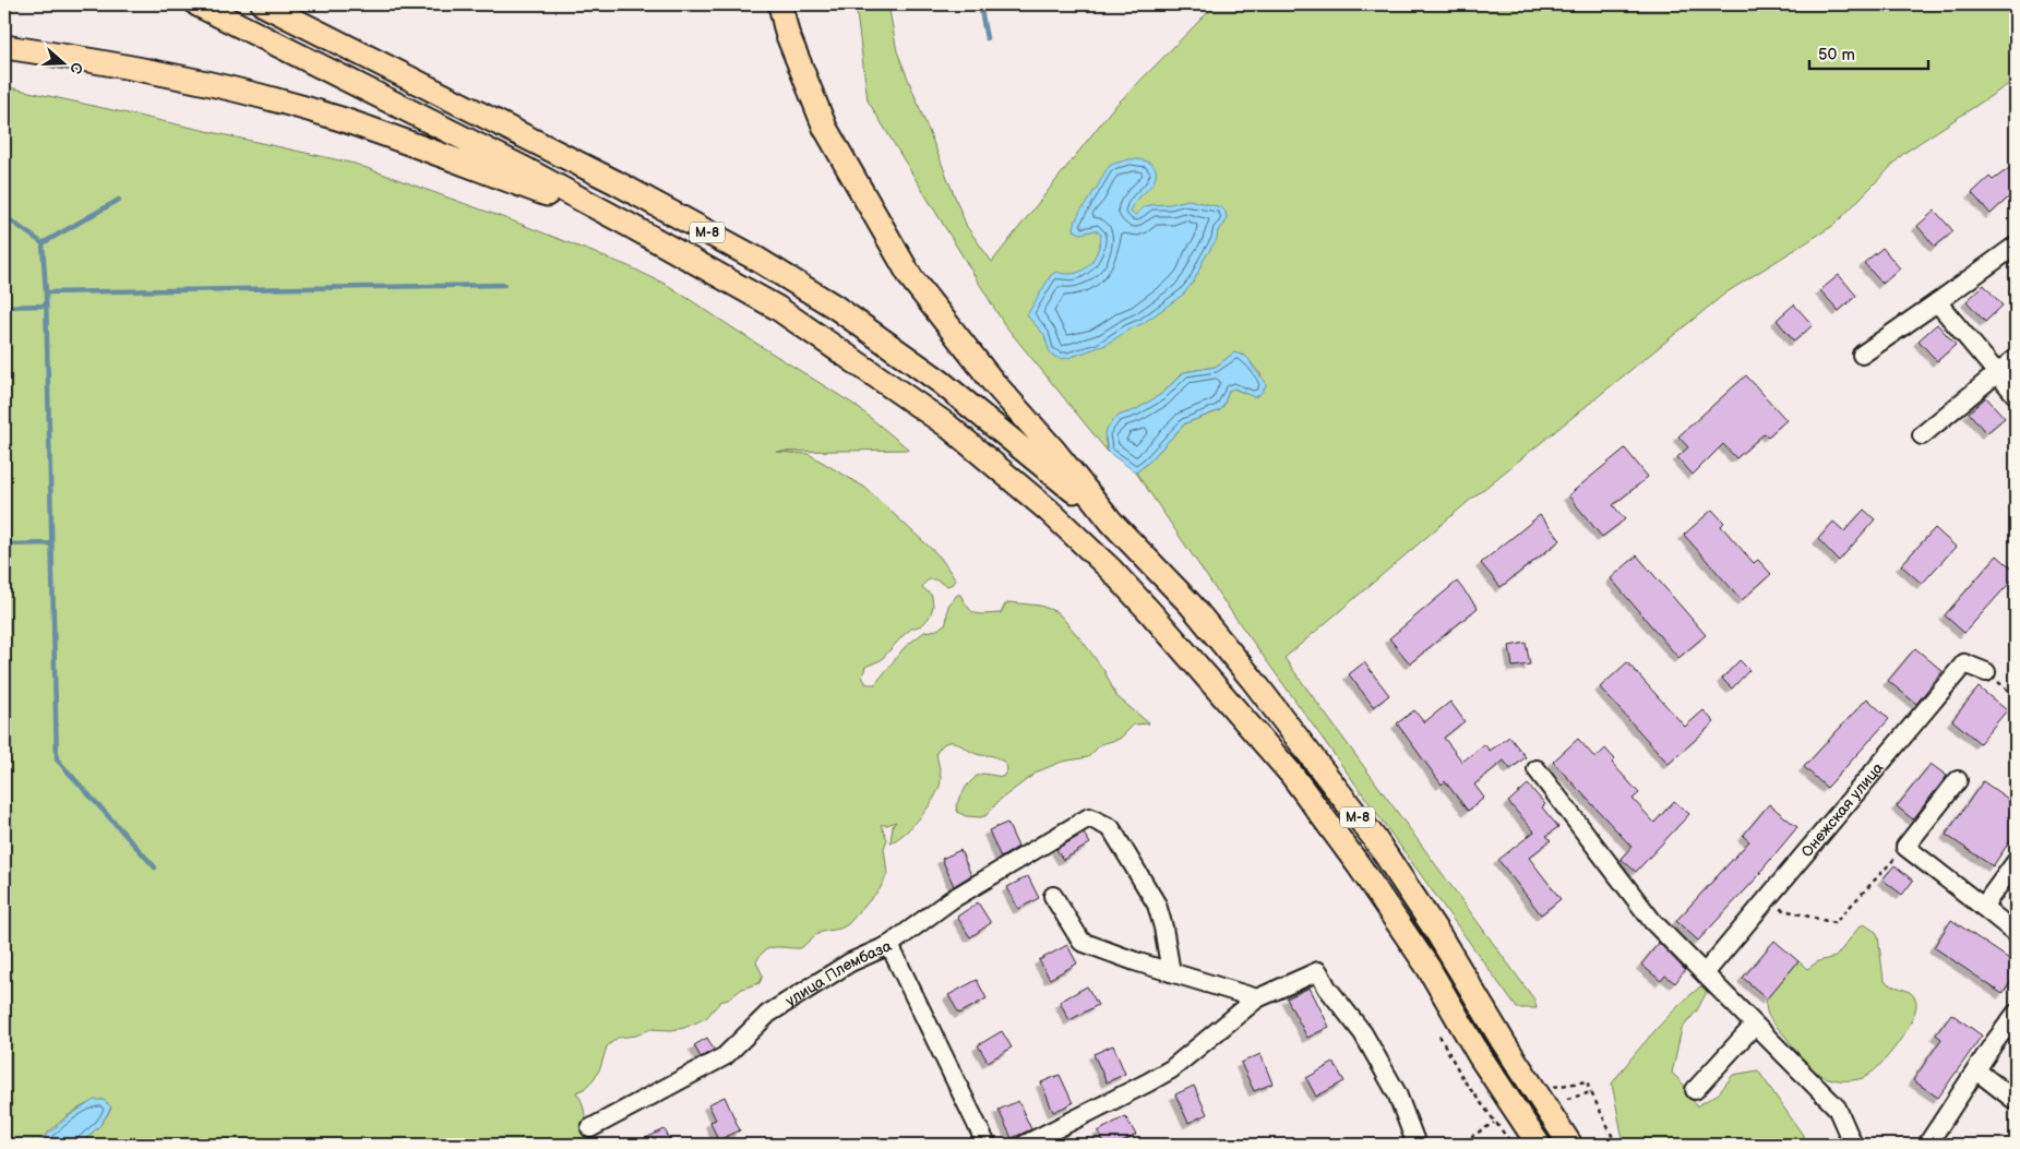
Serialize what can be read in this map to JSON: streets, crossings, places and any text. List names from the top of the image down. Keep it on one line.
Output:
{"streets":{"main road":["М-8"],"street":["Онежская улица","улица Плембаза"]},"scale_bar":"50 m","north":"right"}
